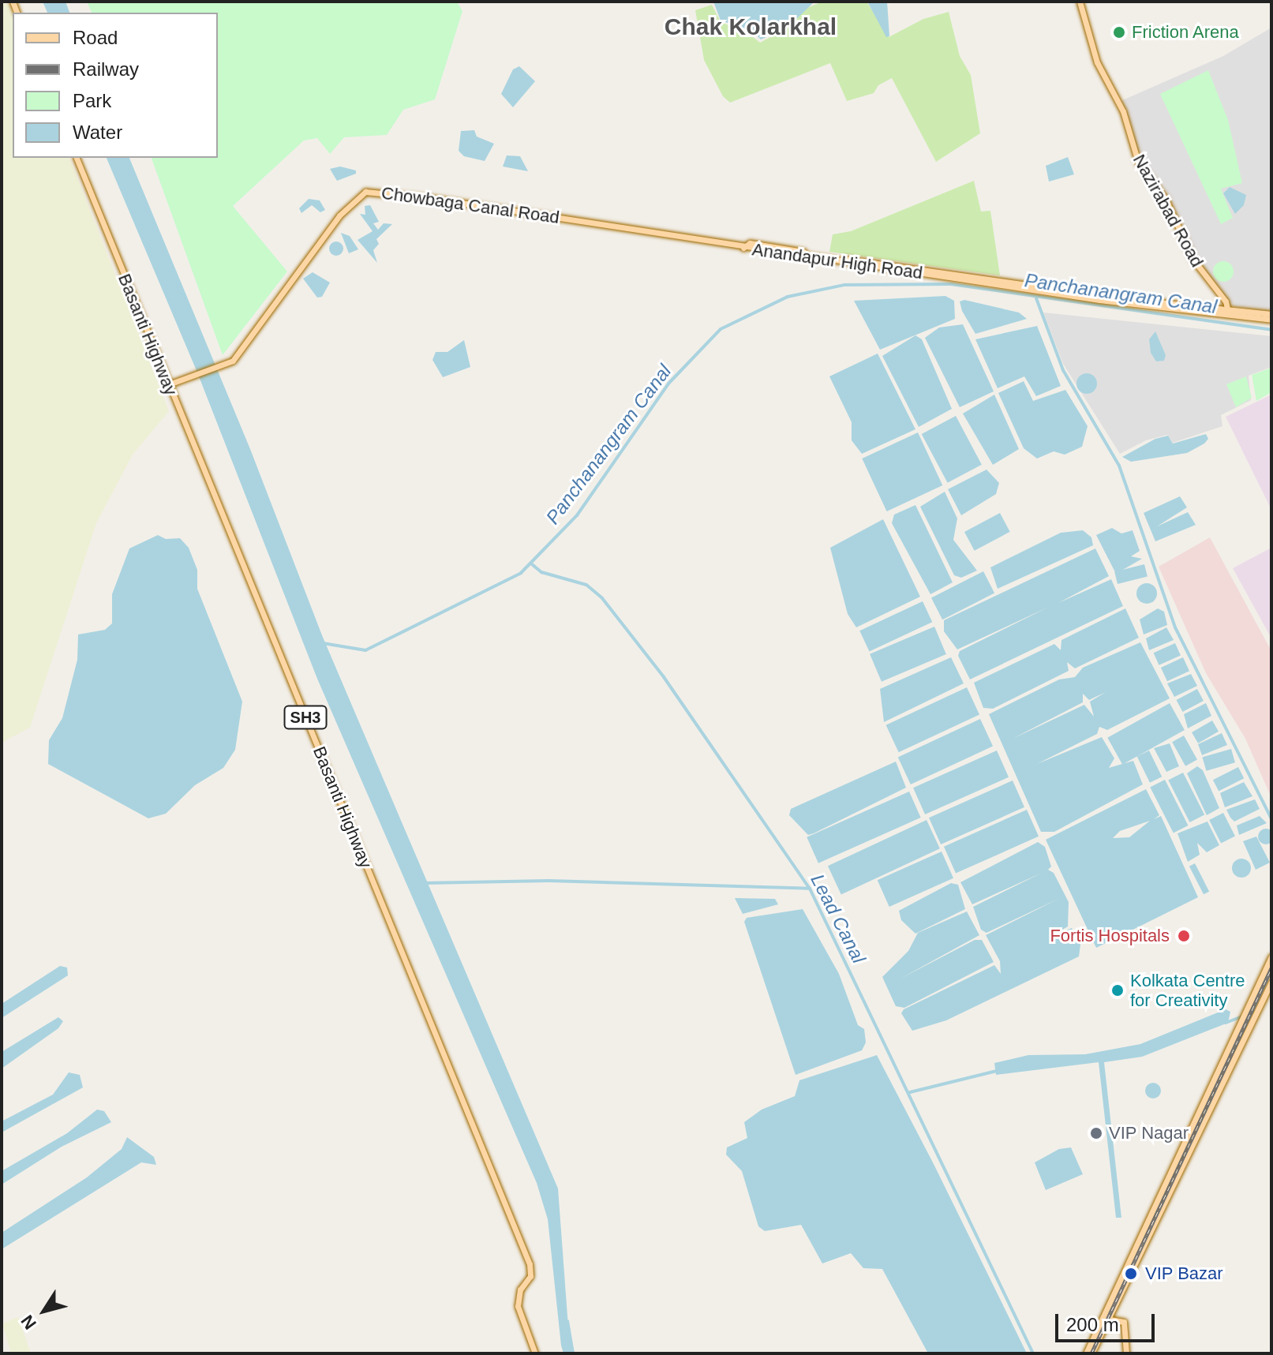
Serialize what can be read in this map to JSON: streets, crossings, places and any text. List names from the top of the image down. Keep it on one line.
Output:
{"streets":{"main road":["Chowbaga Canal Road","Nazirabad Road","Anandapur High Road","Basanti Highway","SH3"]},"crossings":[["Chowbaga Canal Road","Anandapur High Road"],["Chowbaga Canal Road","Basanti Highway"],["Nazirabad Road","Anandapur High Road"]],"districts":["Chak Kolarkhal"],"water":["Panchanangram Canal","Lead Canal"],"places":["Friction Arena","Fortis Hospitals","Kolkata Centre for Creativity","VIP Nagar","VIP Bazar"],"legend":["Road","Railway","Park","Water"],"scale_bar":"200 m","north":"bottom left"}
